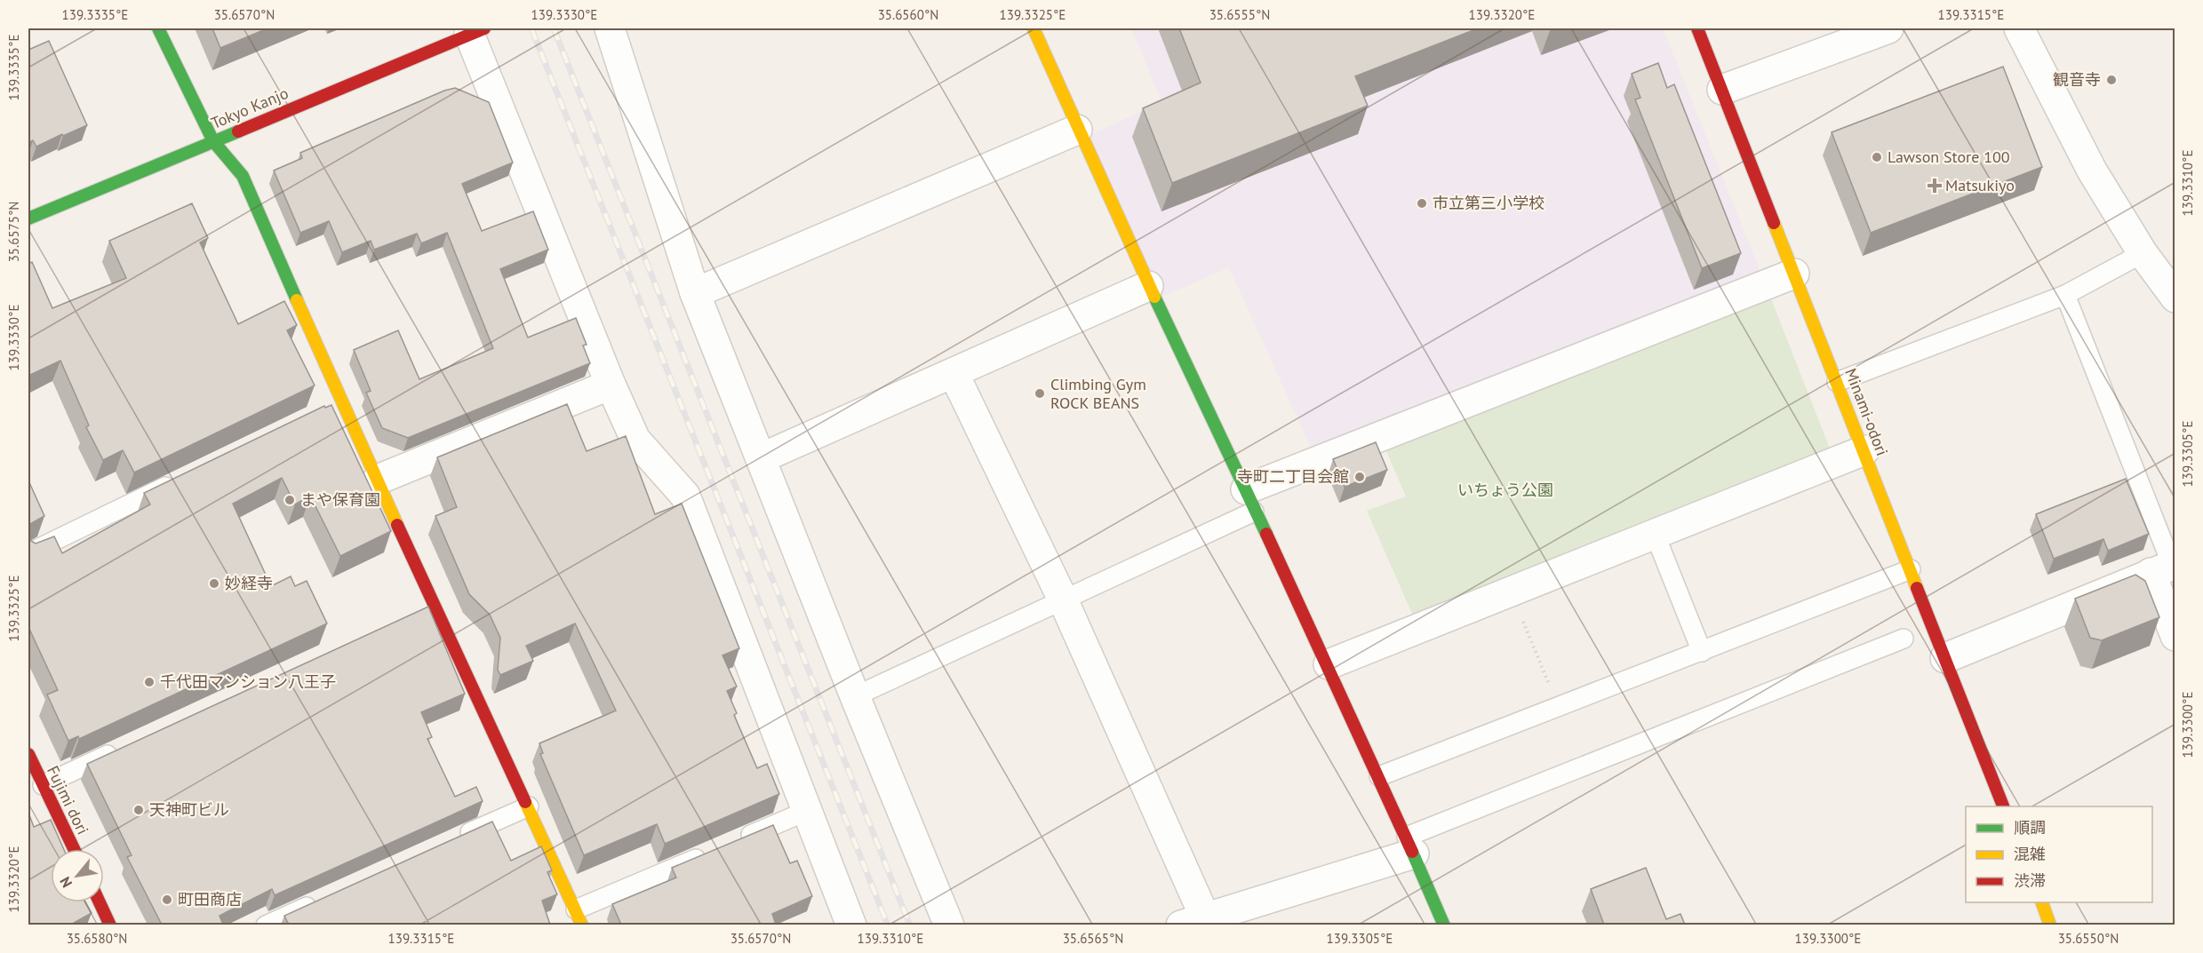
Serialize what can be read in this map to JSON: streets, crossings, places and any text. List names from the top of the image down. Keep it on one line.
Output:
{"streets":{"main road":["Tokyo Kanjo","Minami-odori","Fujimi dori"]},"parks":["いちょう公園"],"places":{"other":["観音寺","Lawson Store 100","市立第三小学校","Climbing Gym ROCK BEANS","寺町二丁目会館","まや保育園","妙経寺","千代田マンション八王子","天神町ビル","町田商店"],"health":["Matsukiyo"]},"legend":["順調","混雑","渋滞"],"north":"bottom left","coordinates":["139.3335°E","35.6570°N","139.3330°E","35.6560°N","139.3325°E","35.6555°N","139.3320°E","139.3315°E","139.3310°E","35.6575°N","139.3305°E","139.3300°E","35.6580°N","35.6565°N","35.6550°N"]}
